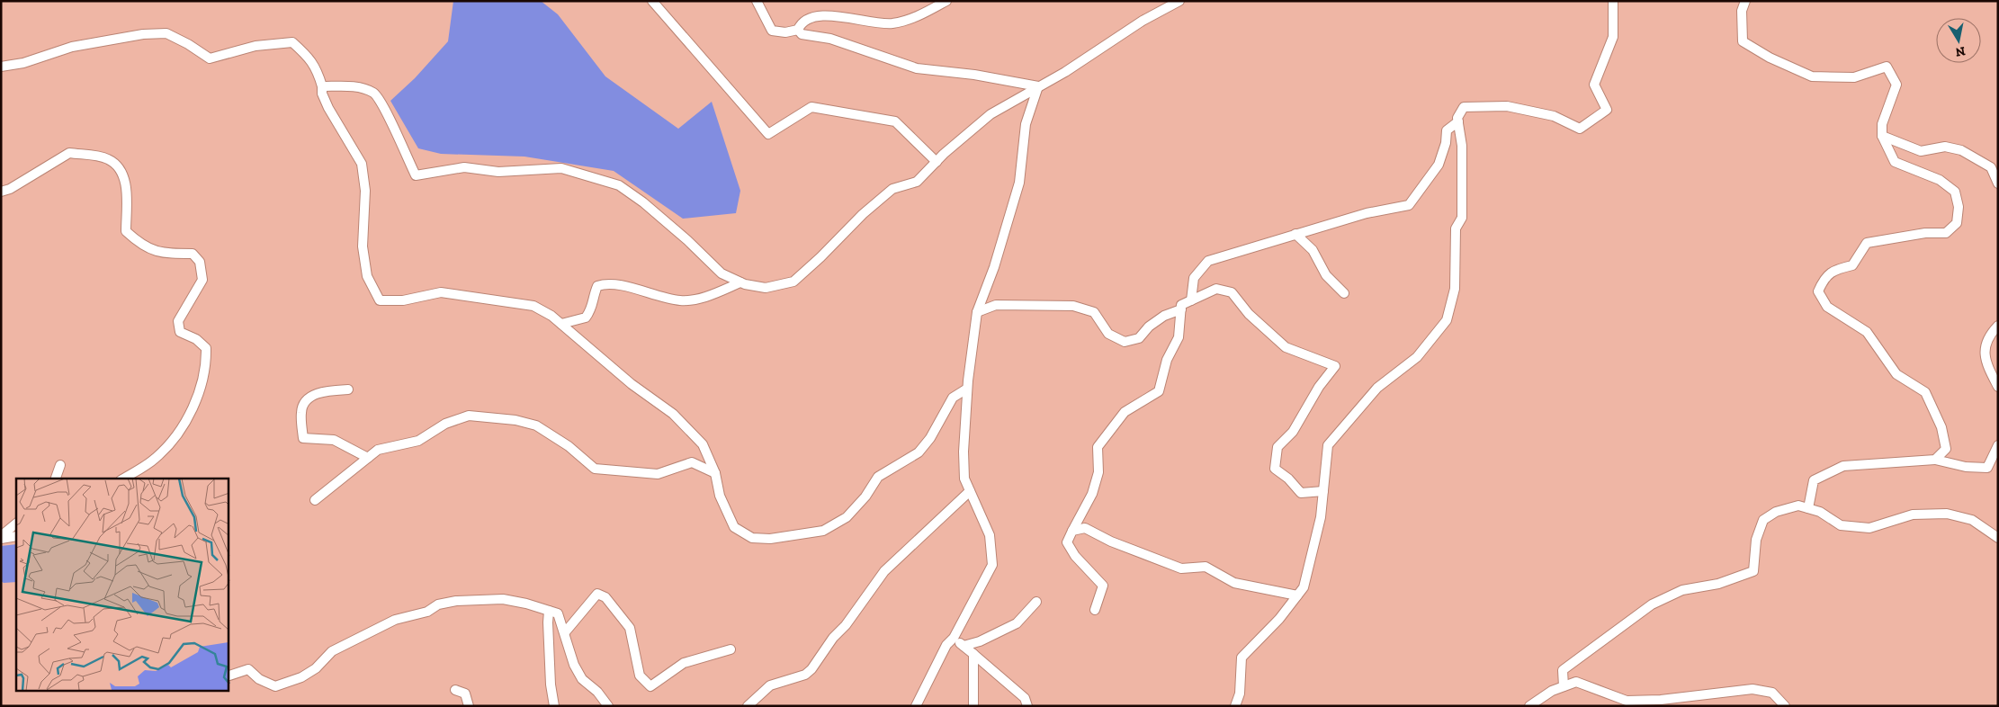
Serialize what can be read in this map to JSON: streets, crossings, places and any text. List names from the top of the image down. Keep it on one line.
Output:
{"north":"bottom"}
